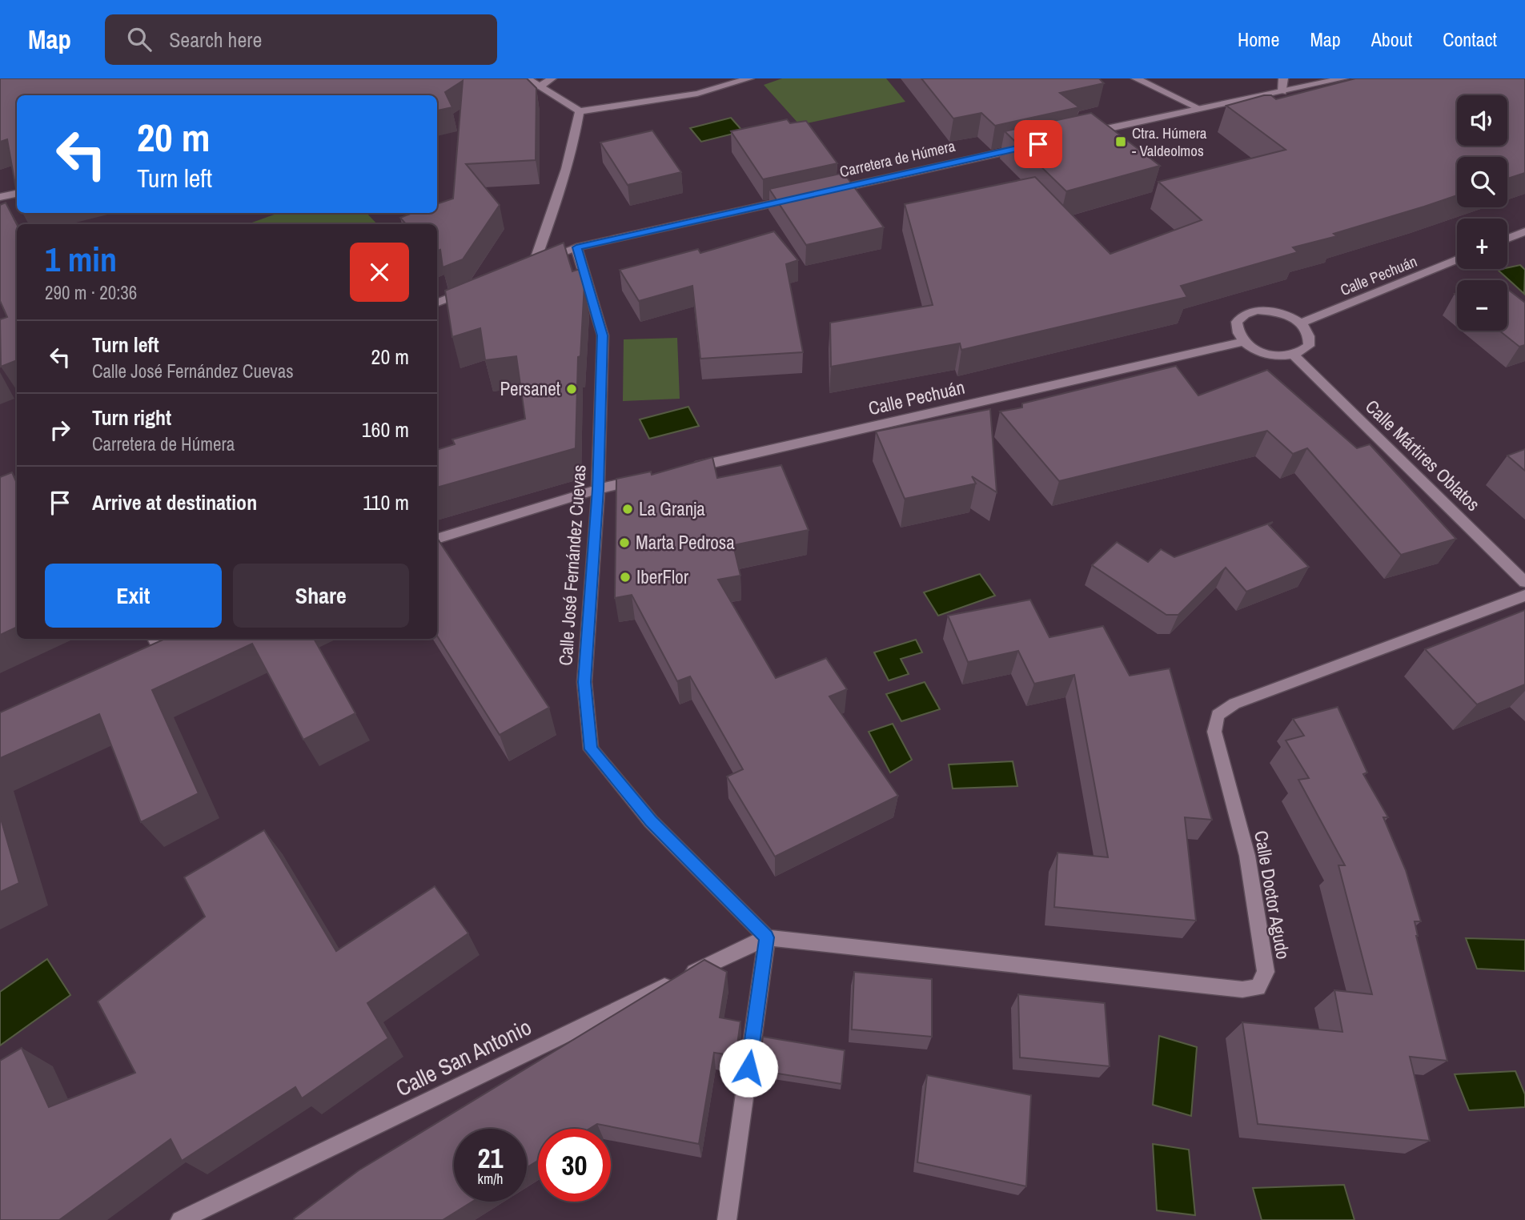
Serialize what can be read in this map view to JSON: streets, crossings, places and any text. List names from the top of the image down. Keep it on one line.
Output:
{"streets":{"street":["Carretera de Húmera","Calle Pechuán","Calle Mártires Oblatos","Calle José Fernández Cuevas","Calle Doctor Agudo","Calle San Antonio"]},"crossings":[["Calle Pechuán","Calle Mártires Oblatos"],["Calle José Fernández Cuevas","Calle Doctor Agudo"],["Calle José Fernández Cuevas","Calle San Antonio"],["Calle Doctor Agudo","Calle San Antonio"]],"places":{"transit":["Ctra. Húmera - Valdeolmos"],"other":["Persanet","La Granja","Marta Pedrosa","IberFlor"]},"page":{"header":"Map","search":"Search here","nav":["Home","Map","About","Contact"],"map_buttons":["+","−"],"turn":["20 m","Turn left"],"heading":["1 min","290 m · 20:36"],"list":[{"name":"Turn left","note":"Calle José Fernández Cuevas","value":"20 m"},{"name":"Turn right","note":"Carretera de Húmera","value":"160 m"},{"name":"Arrive at destination","value":"110 m"}],"buttons":["Exit","Share"],"speed":"21 km/h","limit":"30"}}
